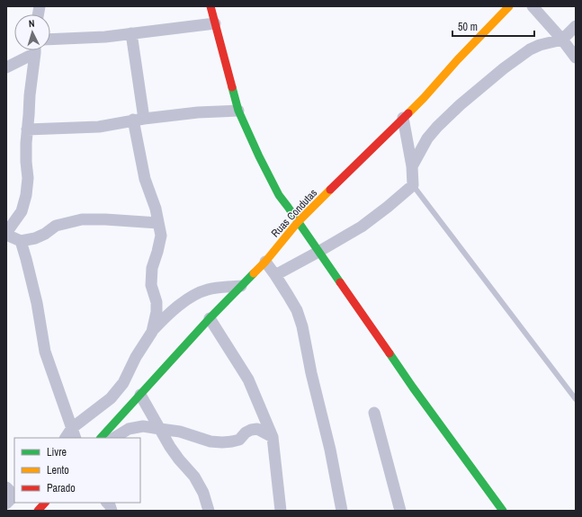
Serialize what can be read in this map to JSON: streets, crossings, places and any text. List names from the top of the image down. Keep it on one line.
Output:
{"streets":{"street":["Ruas Condutas"]},"legend":["Livre","Lento","Parado"],"scale_bar":"50 m","north":"top"}
